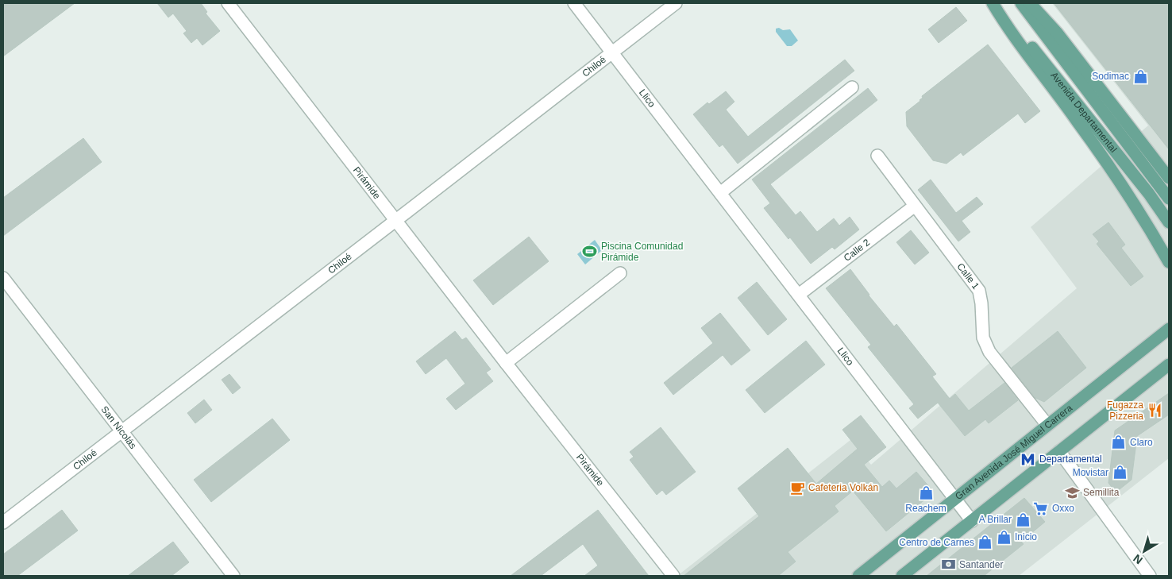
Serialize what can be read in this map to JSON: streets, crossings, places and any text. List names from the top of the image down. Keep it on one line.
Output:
{"streets":{"main road":["Avenida Departamental","Gran Avenida José Miguel Carrera"],"street":["Chiloé","Llico","Pirámide","Calle 2","Calle 1","San Nicolás"]},"crossings":[["Chiloé","Llico"],["Chiloé","Pirámide"],["Chiloé","San Nicolás"],["Llico","Calle 2"],["Llico","Gran Avenida José Miguel Carrera"],["Calle 2","Calle 1"],["Calle 1","Gran Avenida José Miguel Carrera"]],"places":{"shop":["Sodimac","Claro","Movistar","Reachem","A Brillar","Inicio","Centro de Carnes"],"sports":["Piscina Comunidad Pirámide"],"restaurant":["Fugazza Pizzeria"],"metro station":["Departamental"],"cafe":["Cafeteria Volkán"],"school or university":["Semillita"],"supermarket":["Oxxo"],"bank":["Santander"]},"north":"bottom left"}
